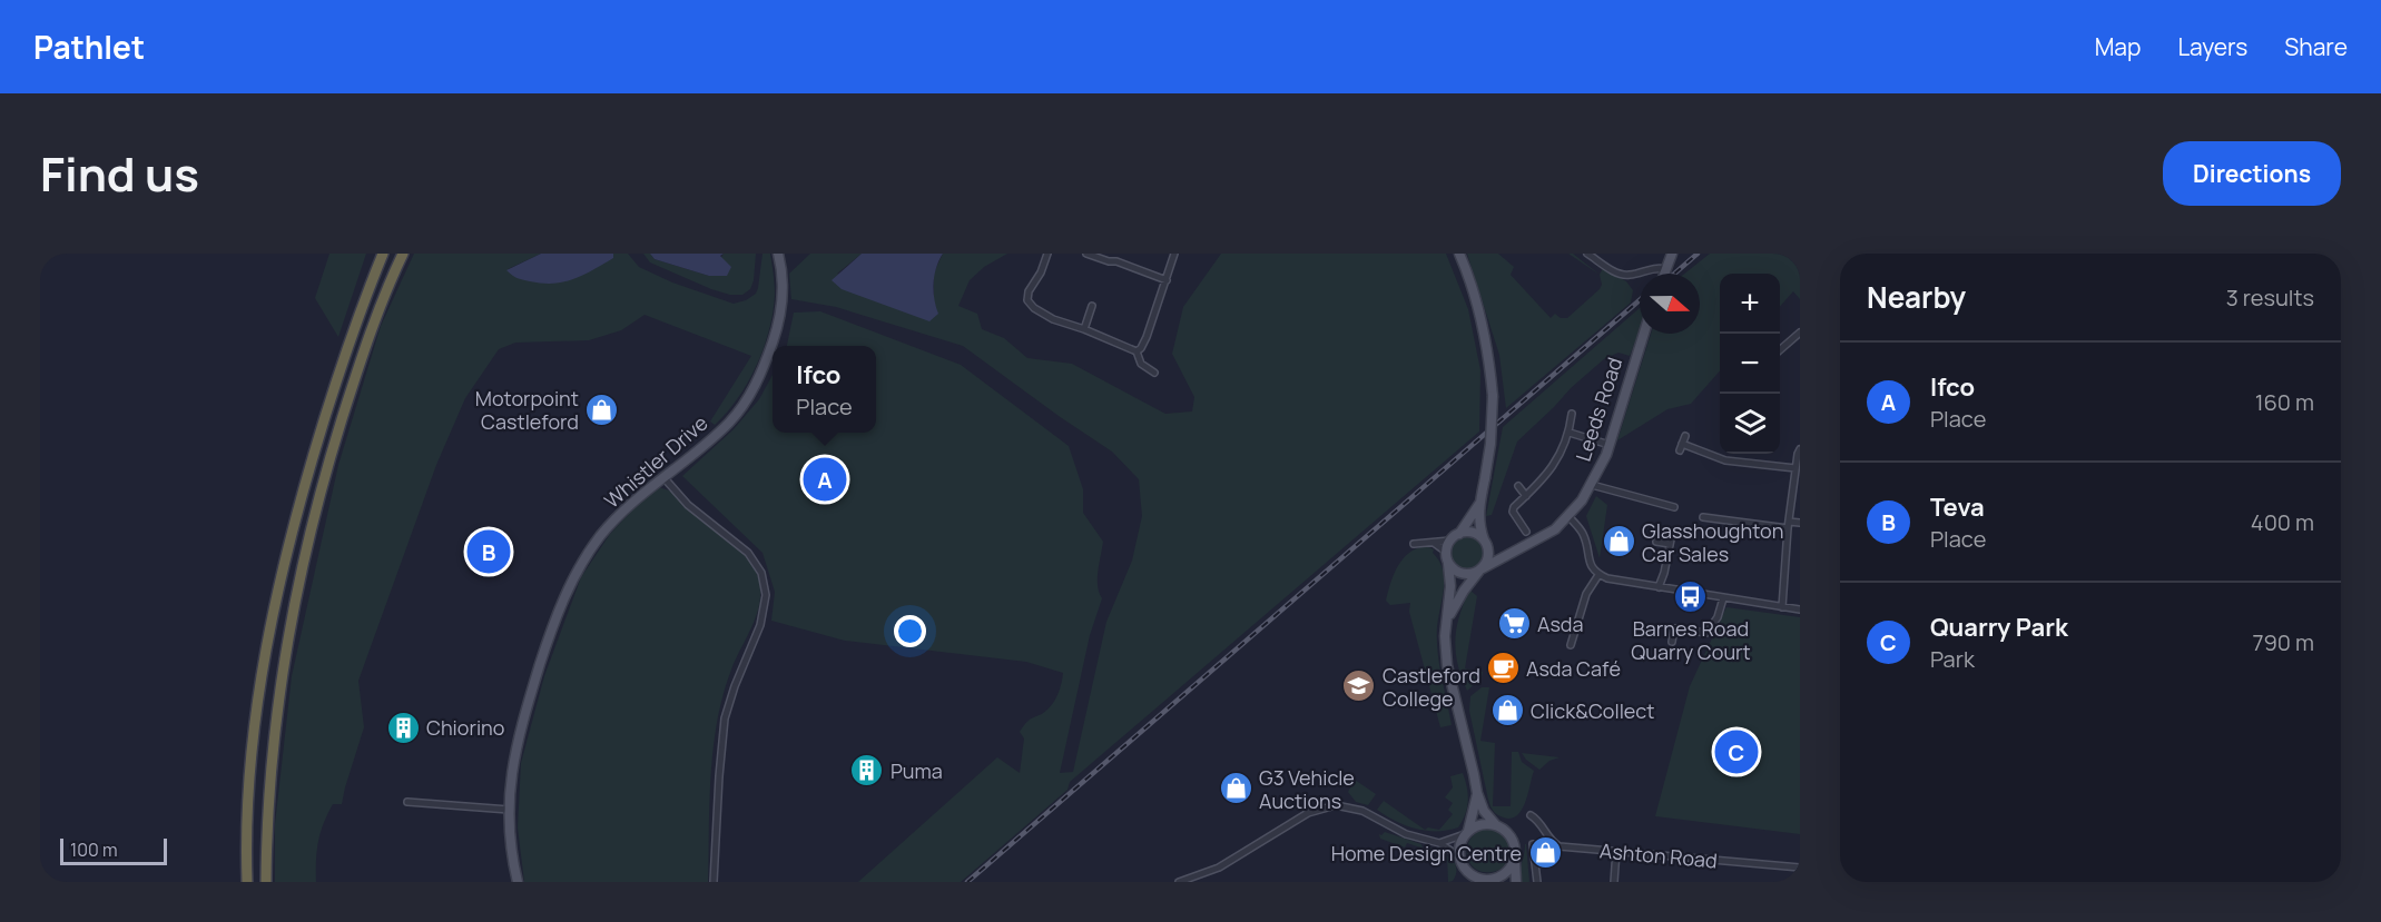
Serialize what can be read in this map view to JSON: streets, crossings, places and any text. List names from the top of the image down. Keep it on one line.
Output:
{"streets":{"main road":["Leeds Road","Whistler Drive"],"street":["Ashton Road"]},"places":{"shop":["Motorpoint Castleford","Glasshoughton Car Sales","Click&Collect","G3 Vehicle Auctions","Home Design Centre"],"bus stop":["Barnes Road Quarry Court"],"supermarket":["Asda"],"cafe":["Asda Café"],"school or university":["Castleford College"],"building":["Chiorino","Puma"]},"scale_bar":"100 m","north":"right","page":{"header":"Pathlet","nav":["Map","Layers","Share"],"title":"Find us","buttons":"Directions","heading":["Nearby","3 results"],"map_buttons":["+","−"],"list":[{"mark":"A","name":"Ifco","note":"Place","value":"160 m"},{"mark":"B","name":"Teva","note":"Place","value":"400 m"},{"mark":"C","name":"Quarry Park","note":"Park","value":"790 m"}],"popup":["Ifco","Place"],"pins":["A","B","C"],"scale":"100 m"}}
